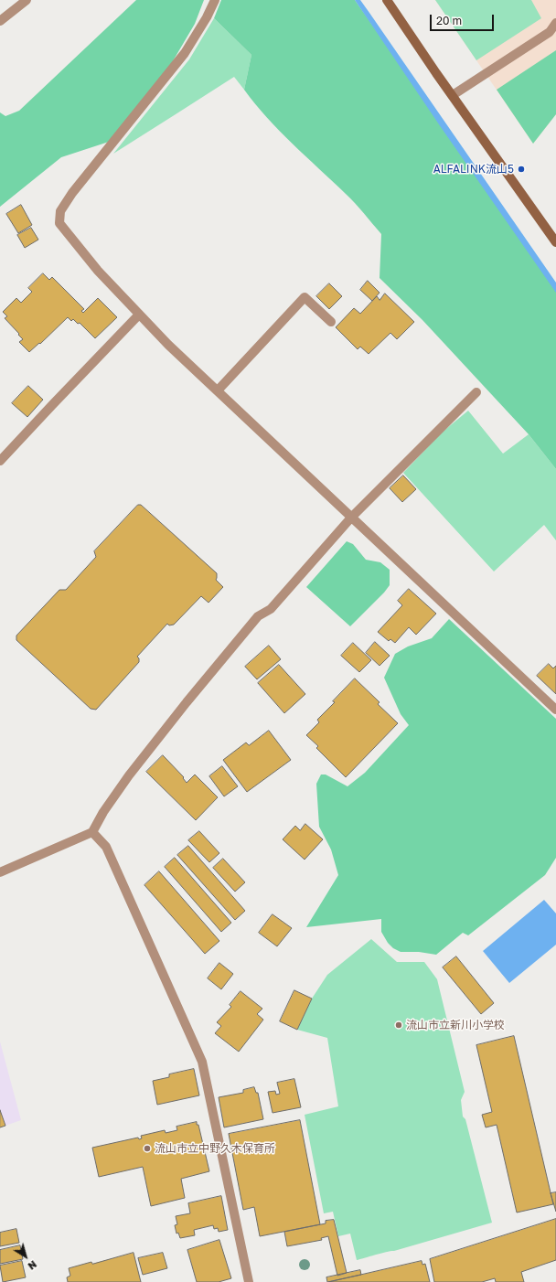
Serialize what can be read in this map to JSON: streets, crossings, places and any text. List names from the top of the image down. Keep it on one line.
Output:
{"places":["ALFALINK流山5","流山市立新川小学校","流山市立中野久木保育所"],"scale_bar":"20 m","north":"bottom right"}
